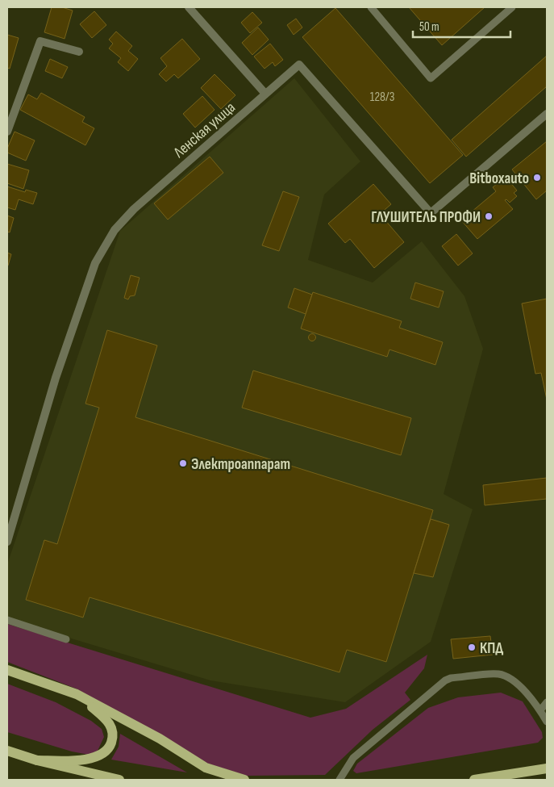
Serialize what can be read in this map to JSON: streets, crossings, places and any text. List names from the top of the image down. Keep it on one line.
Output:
{"streets":{"street":["Ленская улица"]},"places":["Bitboxauto","ГЛУШИТЕЛЬ ПРОФИ","Электроаппарат","КПД"],"house_numbers":["128/3"],"scale_bar":"50 m"}
